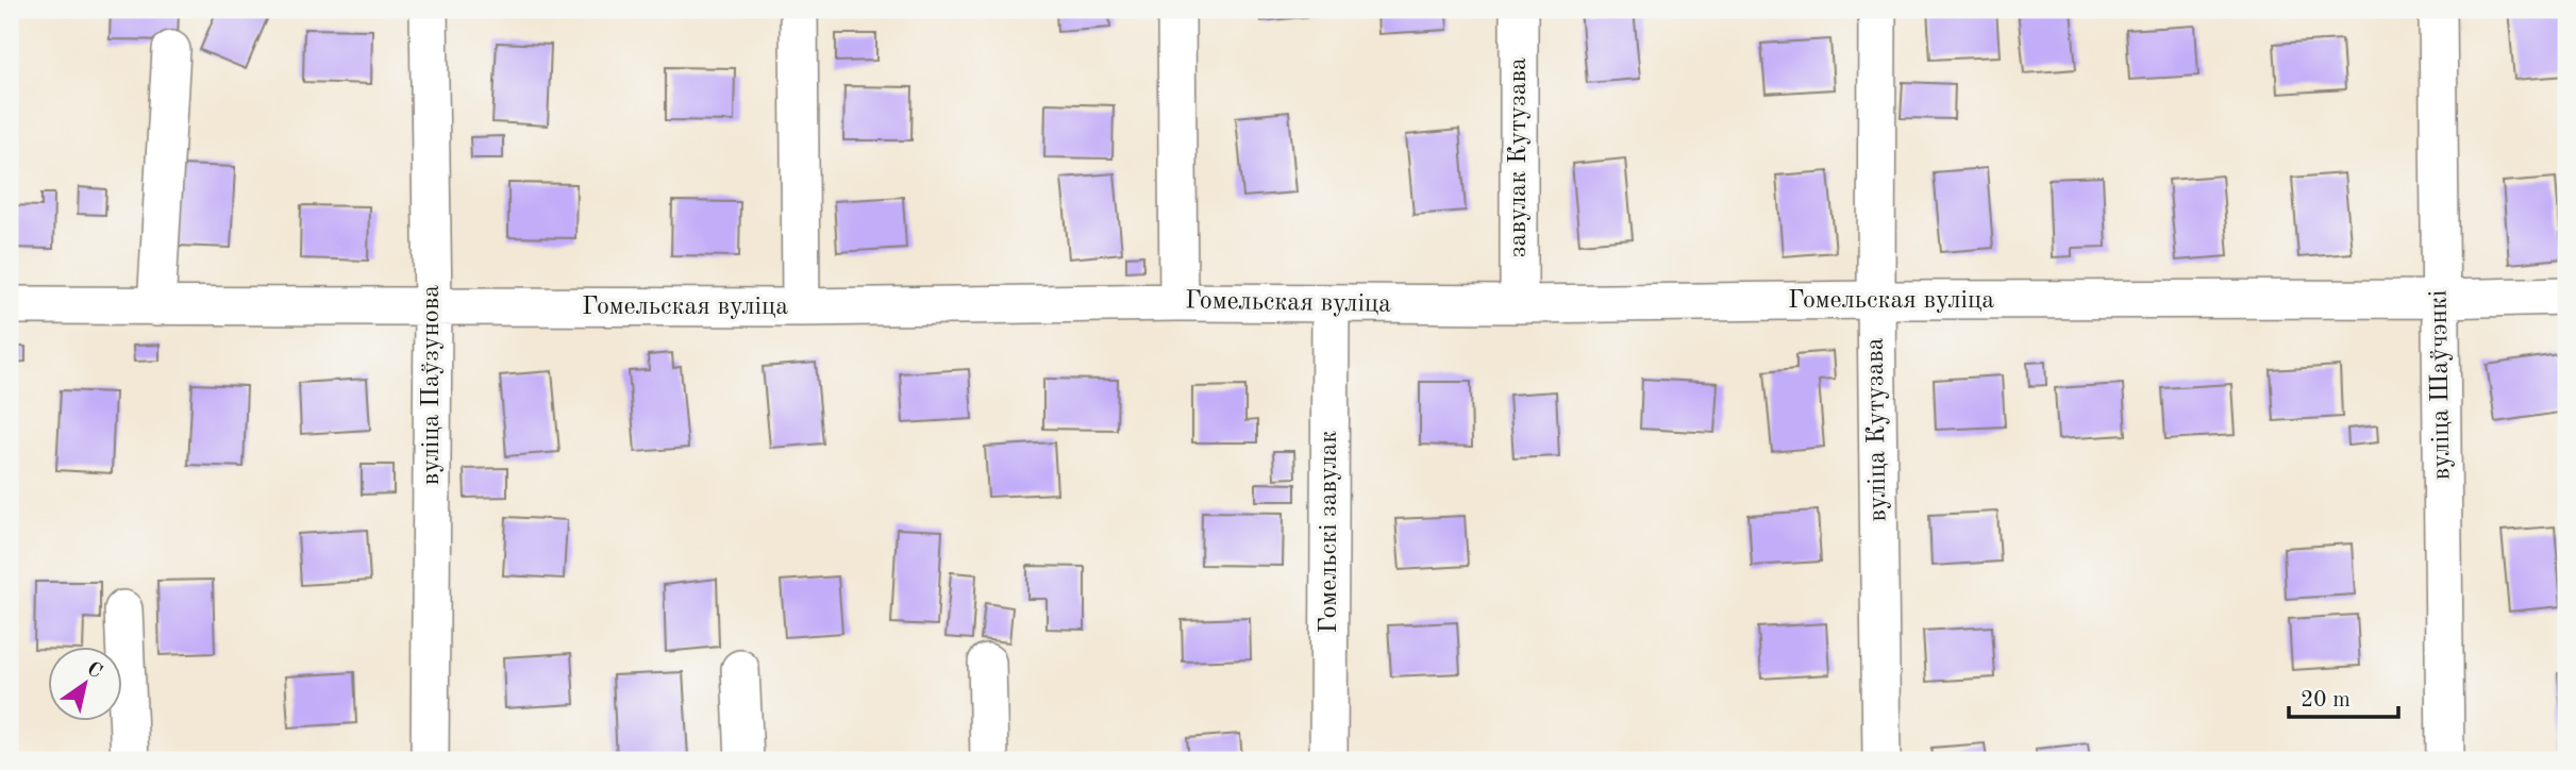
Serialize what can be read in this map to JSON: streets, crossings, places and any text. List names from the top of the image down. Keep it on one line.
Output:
{"streets":{"street":["завулак Кутузава","Гомельская вуліца","вуліца Паўзунова","вуліца Шаўчэнкі","вуліца Кутузава","Гомельскі завулак"]},"crossings":[["завулак Кутузава","Гомельская вуліца"],["Гомельская вуліца","вуліца Паўзунова"],["Гомельская вуліца","вуліца Шаўчэнкі"],["Гомельская вуліца","вуліца Кутузава"],["Гомельская вуліца","Гомельскі завулак"]],"scale_bar":"20 m","north":"top right"}
